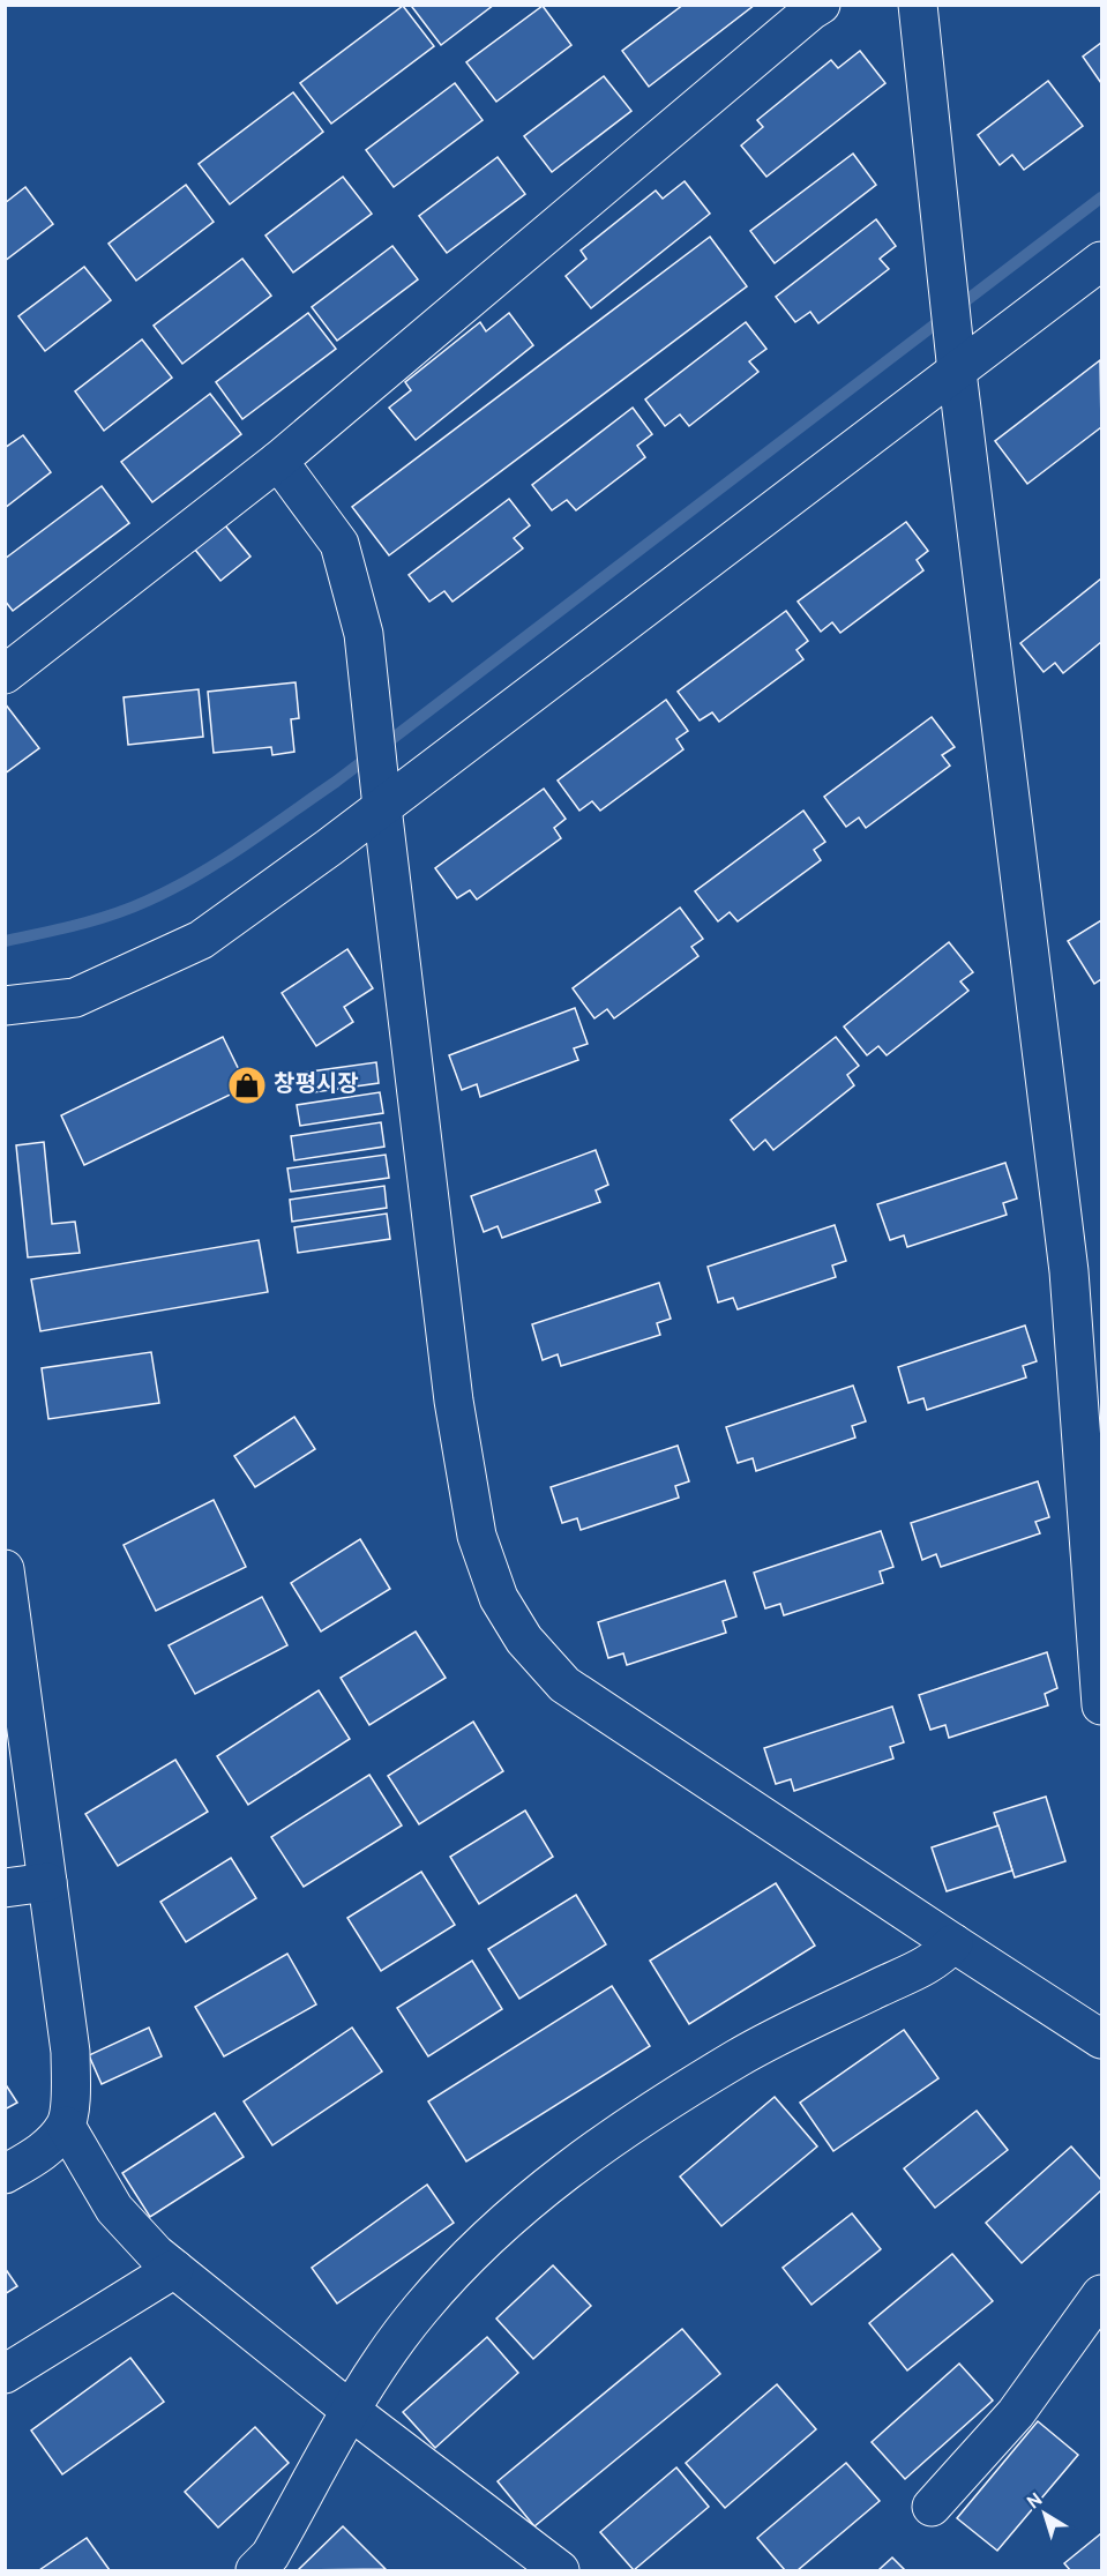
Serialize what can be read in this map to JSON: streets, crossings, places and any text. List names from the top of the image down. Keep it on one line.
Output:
{"places":{"shop":["창평시장"]},"north":"top left"}
